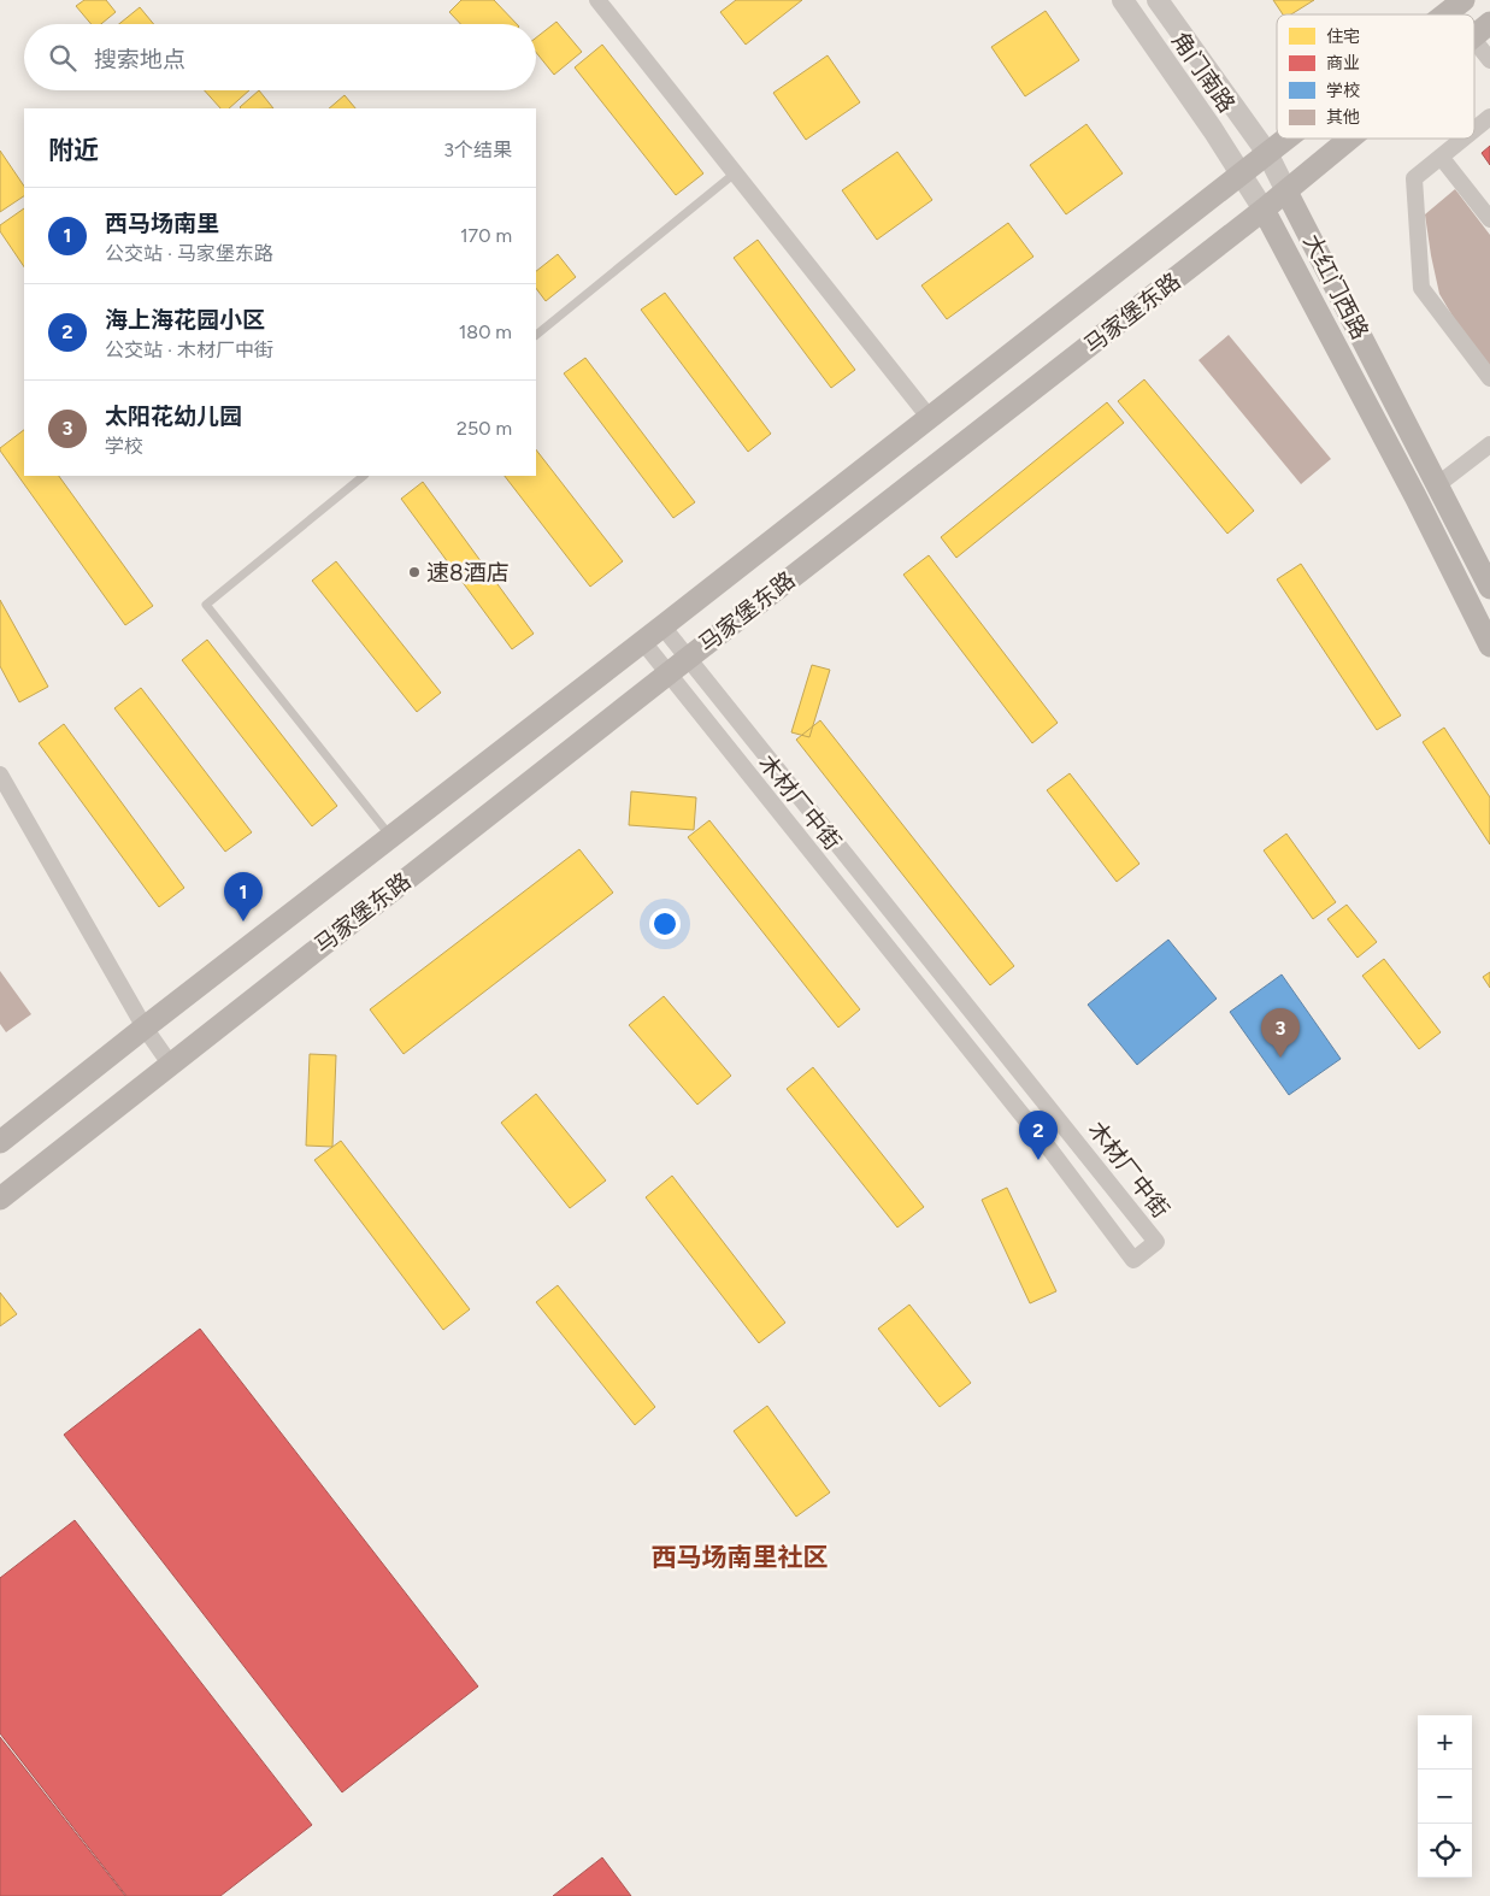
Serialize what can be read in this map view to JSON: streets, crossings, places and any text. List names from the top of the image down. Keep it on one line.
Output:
{"streets":{"main road":["大红门西路","马家堡东路"],"street":["角门南路","木材厂中街"]},"crossings":[["角门南路","大红门西路"],["角门南路","马家堡东路"],["大红门西路","马家堡东路"],["马家堡东路","木材厂中街"]],"districts":["西马场南里社区"],"places":["速8酒店"],"legend":["住宅","商业","学校","其他"],"page":{"search":"搜索地点","heading":["附近","3个结果"],"list":[{"mark":"1","name":"西马场南里","note":"公交站 · 马家堡东路","value":"170 m"},{"mark":"2","name":"海上海花园小区","note":"公交站 · 木材厂中街","value":"180 m"},{"mark":"3","name":"太阳花幼儿园","note":"学校","value":"250 m"}],"pins":["1","3","2"],"map_buttons":["+","−"]}}
